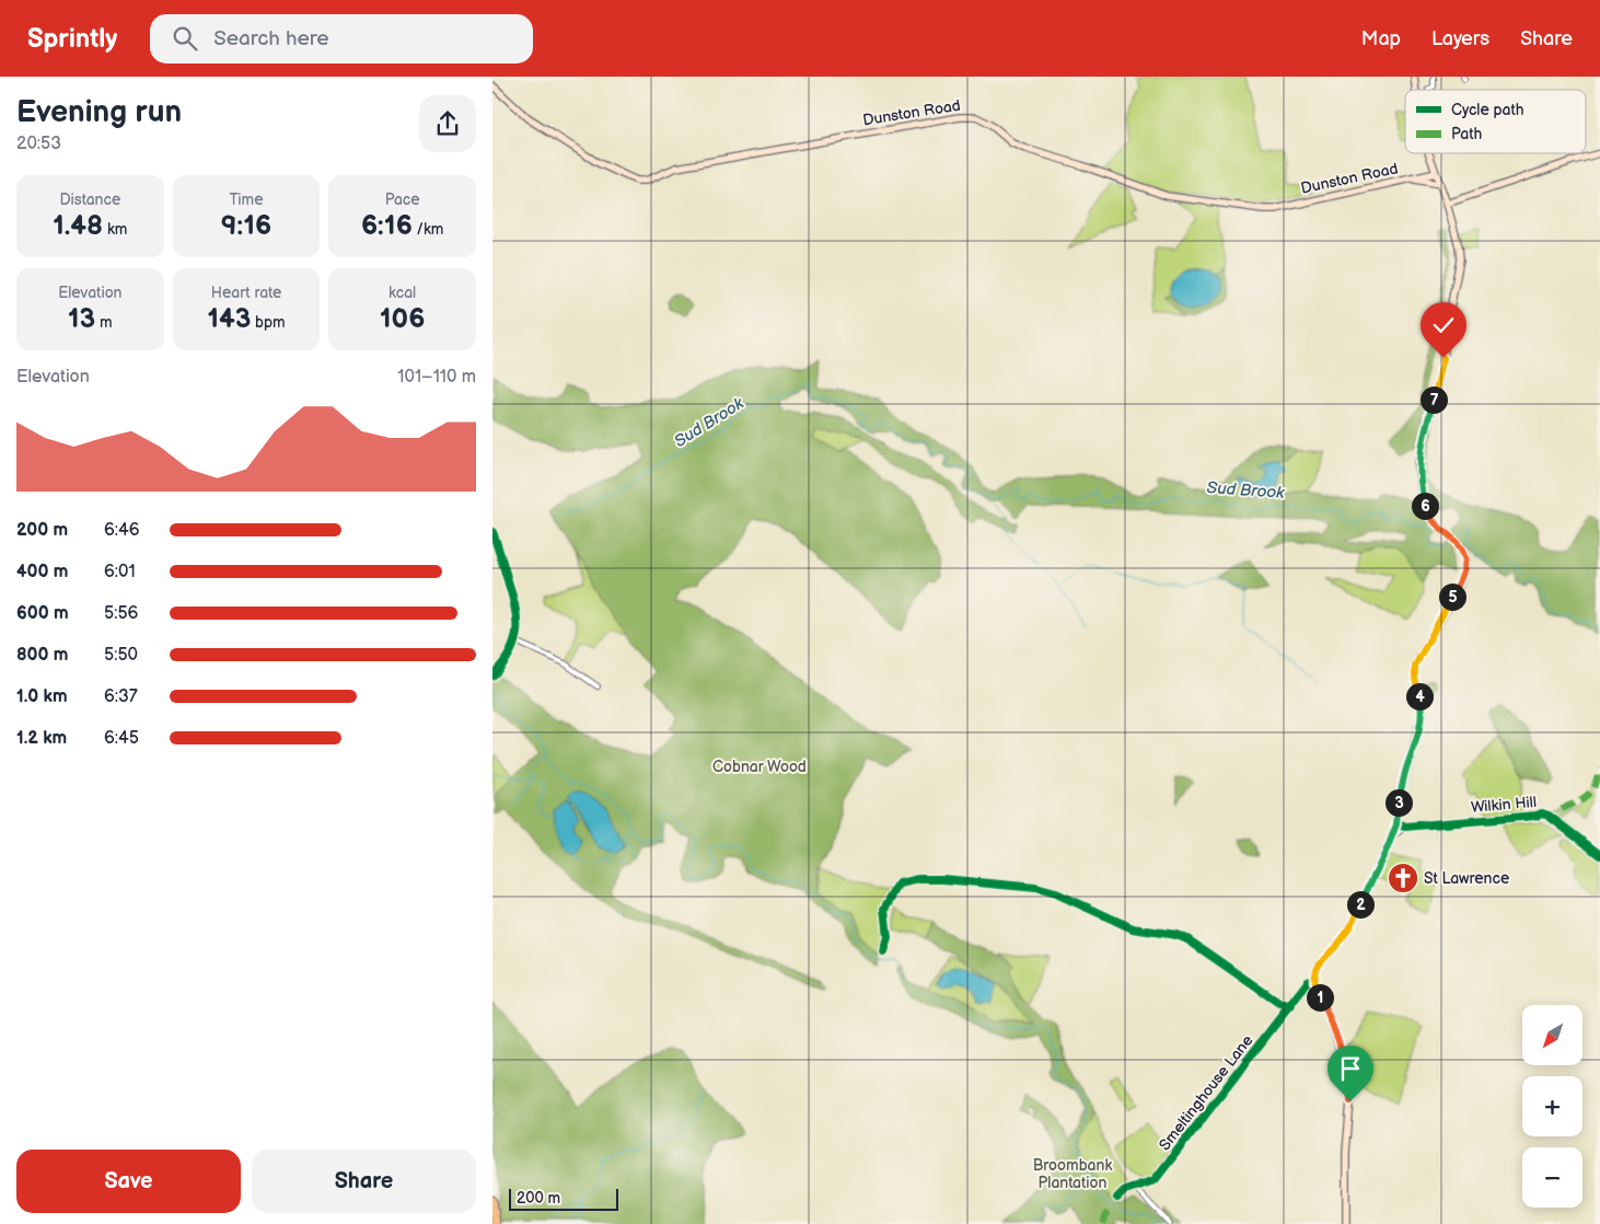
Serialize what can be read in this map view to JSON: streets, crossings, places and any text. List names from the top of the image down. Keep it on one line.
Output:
{"streets":{"main road":["Dunston Road"],"street":["Wilkin Hill","Smeltinghouse Lane"]},"water":["Sud Brook"],"parks":["Cobnar Wood","Broombank Plantation"],"places":{"church":["St Lawrence"]},"legend":["Cycle path","Path"],"scale_bar":"200 m","north":"bottom left","page":{"header":"Sprintly","search":"Search here","nav":["Map","Layers","Share"],"heading":["Evening run","20:53"],"stats":[["Distance","1.48 km"],["Time","9:16"],["Pace","6:16 /km"],["Elevation","13 m"],["Heart rate","143 bpm"],["kcal","106"]],"chart":["Elevation","101–110 m"],"pins":["7","6","5","4","3","2","1"],"list":[{"name":"200 m","note":"6:46"},{"name":"400 m","note":"6:01"},{"name":"600 m","note":"5:56"},{"name":"800 m","note":"5:50"},{"name":"1.0 km","note":"6:37"},{"name":"1.2 km","note":"6:45"}],"map_buttons":["+","−"],"buttons":["Save","Share"],"scale":"200 m"}}
